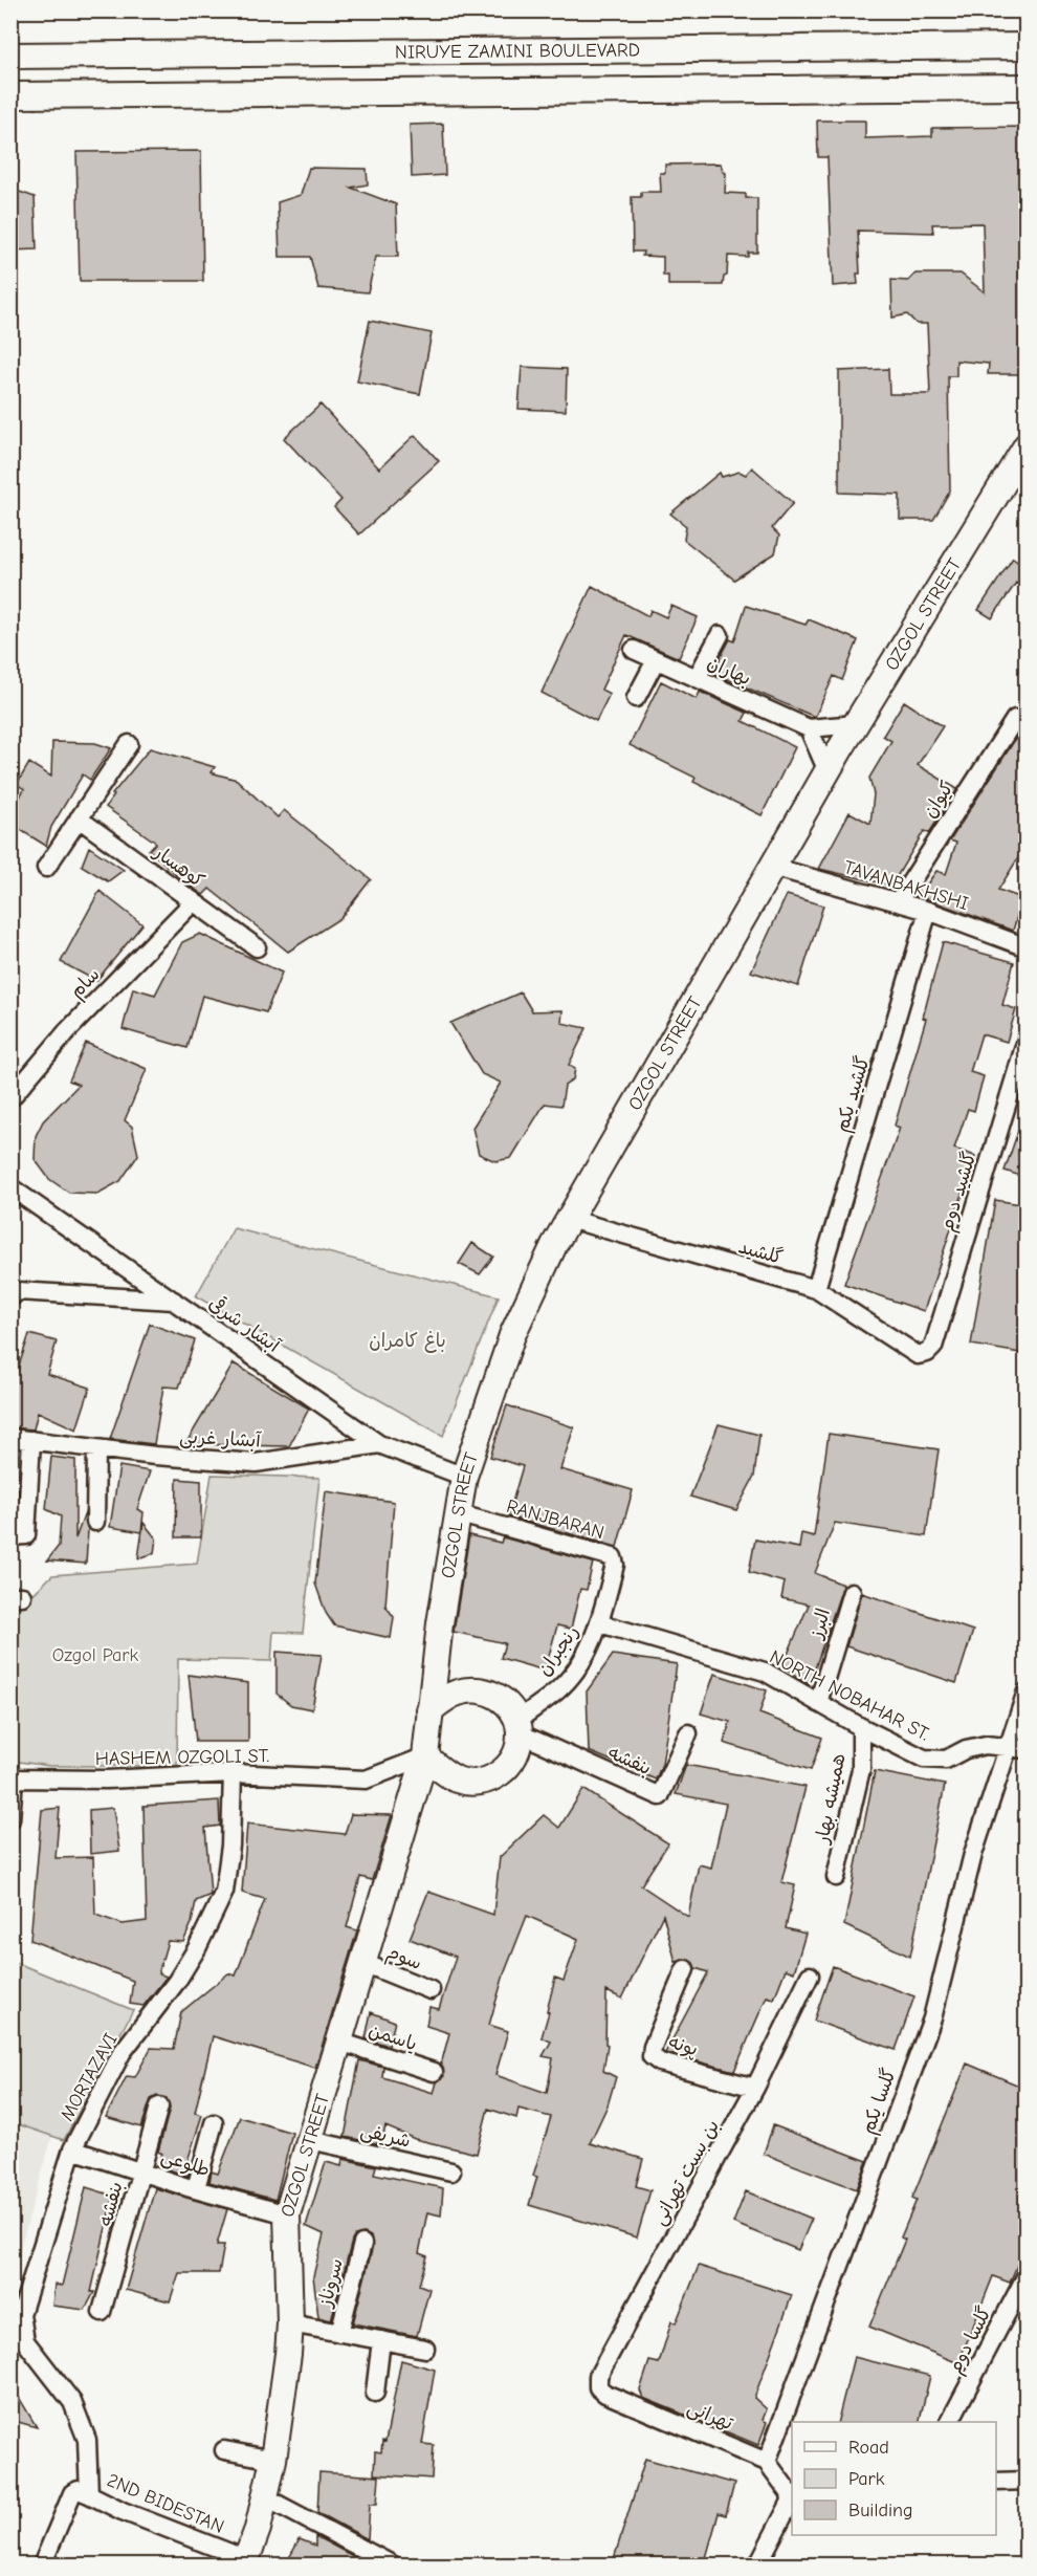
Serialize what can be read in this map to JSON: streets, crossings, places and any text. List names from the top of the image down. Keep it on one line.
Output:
{"streets":{"main road":["NIRUYE ZAMINI BOULEVARD","OZGOL STREET"],"street":["بهاران","کیوان","کوهسار","TAVANBAKHSHI","سام","گلشيد يكم","گلشيد دوم","گلشید","آبشار شرقی","آبشار غربی","RANJBARAN","البرز","رنجبران","NORTH NOBAHAR ST.","HASHEM OZGOLI ST.","بنفشه","همیشه بهار","سوم","یاسمن","پونه","MORTAZAVI","گلسا يكم","شریفی","طلوعی","بن بست تهرانی","سروناز","گلسا دوم","تهرانی","2ND BIDESTAN"]},"crossings":[["OZGOL STREET","TAVANBAKHSHI"],["OZGOL STREET","گلشید"],["OZGOL STREET","آبشار شرقی"],["OZGOL STREET","RANJBARAN"],["OZGOL STREET","رنجبران"],["OZGOL STREET","HASHEM OZGOLI ST."],["OZGOL STREET","بنفشه"],["OZGOL STREET","سوم"],["OZGOL STREET","یاسمن"],["OZGOL STREET","شریفی"],["OZGOL STREET","طلوعی"],["OZGOL STREET","سروناز"],["OZGOL STREET","2ND BIDESTAN"],["کیوان","TAVANBAKHSHI"],["کوهسار","سام"],["TAVANBAKHSHI","گلشيد يكم"],["گلشيد يكم","گلشید"],["گلشيد دوم","گلشید"],["آبشار شرقی","آبشار غربی"],["RANJBARAN","رنجبران"],["RANJBARAN","NORTH NOBAHAR ST."],["البرز","NORTH NOBAHAR ST."],["رنجبران","NORTH NOBAHAR ST."],["رنجبران","HASHEM OZGOLI ST."],["رنجبران","بنفشه"],["NORTH NOBAHAR ST.","همیشه بهار"],["NORTH NOBAHAR ST.","گلسا يكم"],["HASHEM OZGOLI ST.","بنفشه"],["HASHEM OZGOLI ST.","MORTAZAVI"],["بنفشه","طلوعی"],["پونه","بن بست تهرانی"],["MORTAZAVI","طلوعی"],["MORTAZAVI","2ND BIDESTAN"],["گلسا يكم","تهرانی"],["بن بست تهرانی","تهرانی"]],"parks":["باغ کامران","Ozgol Park"],"legend":["Road","Park","Building"]}
